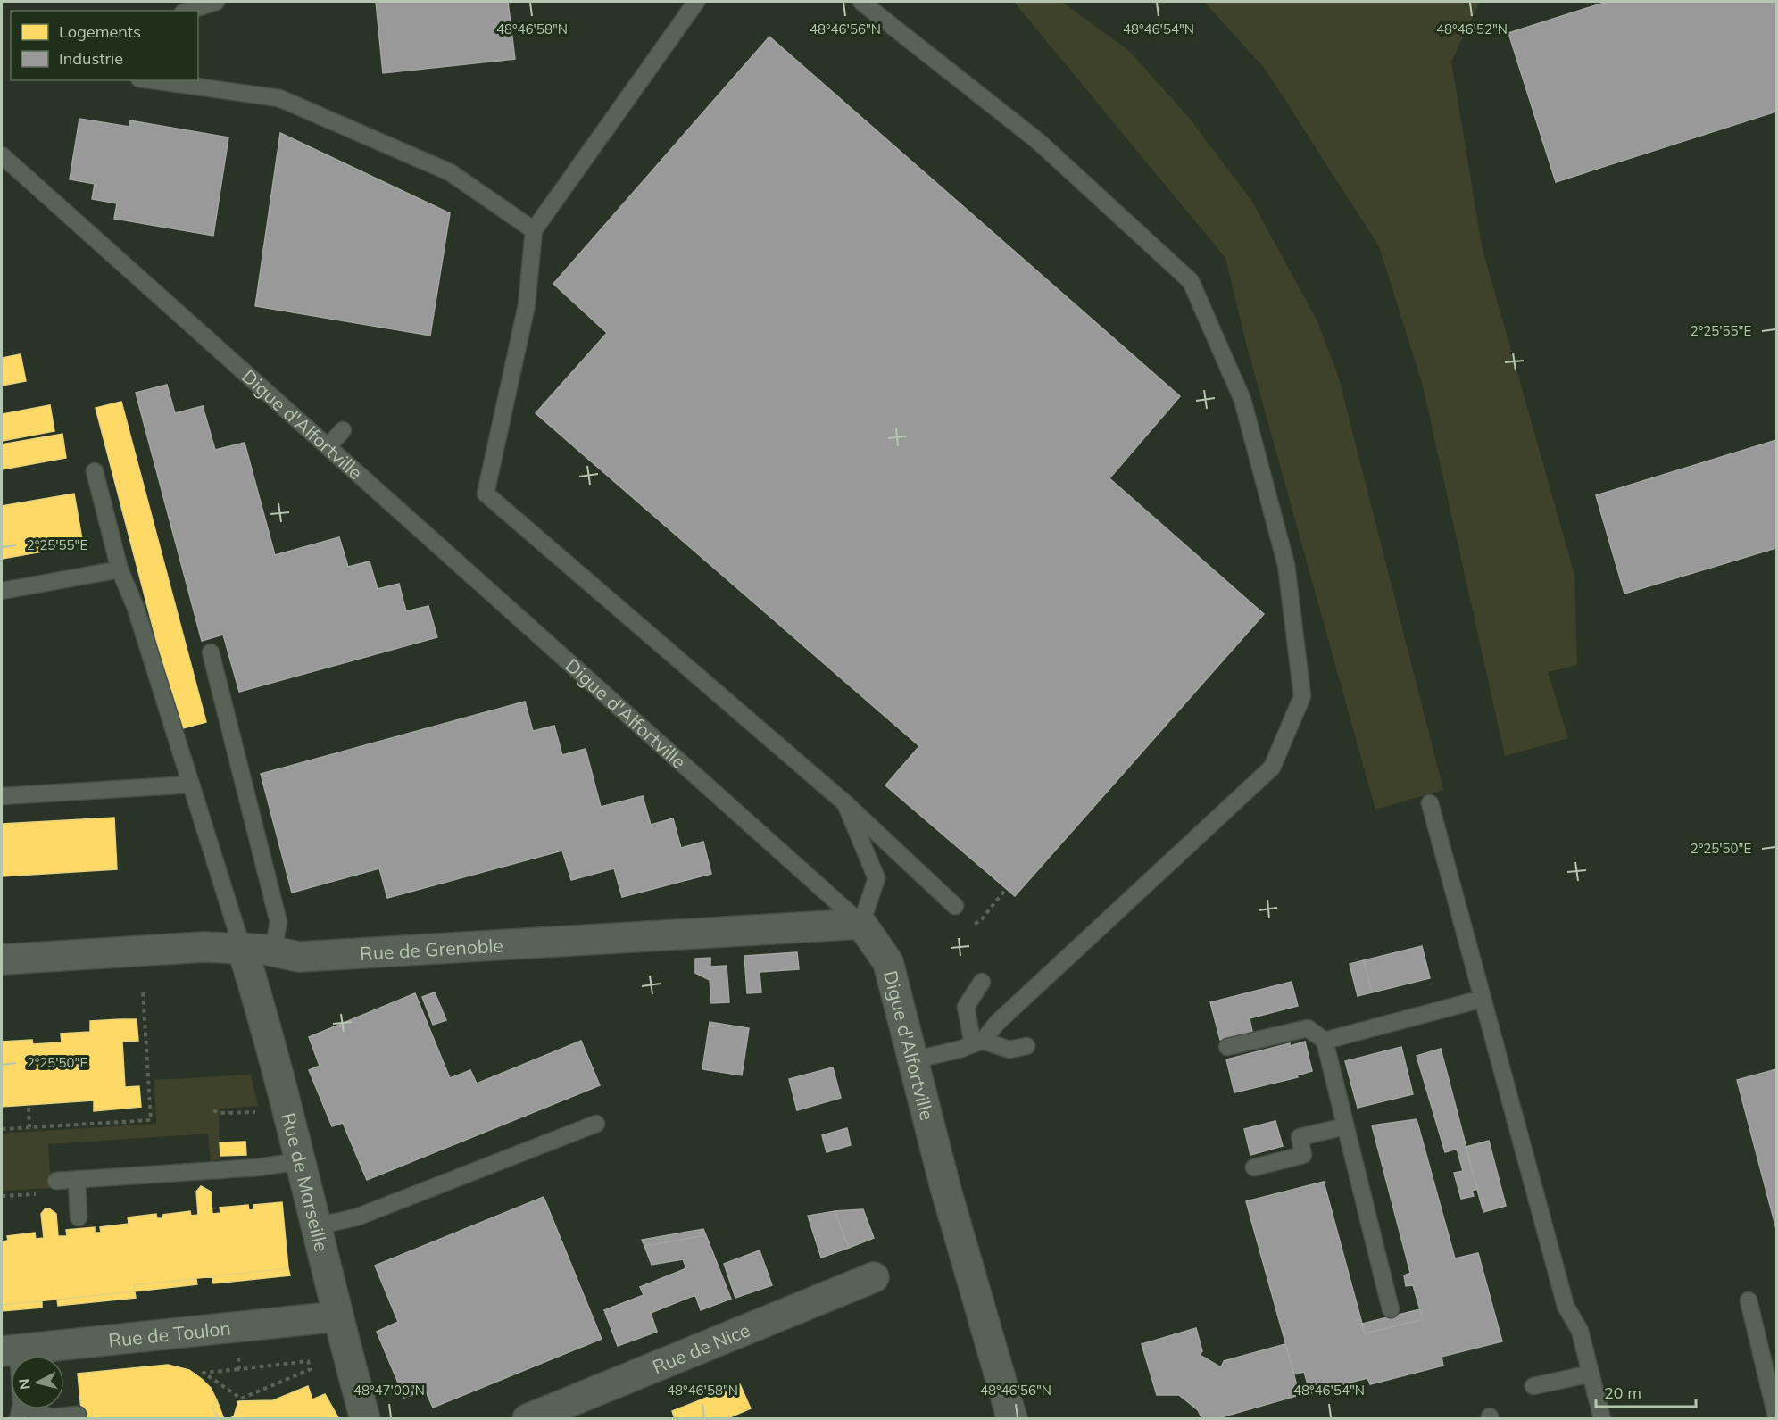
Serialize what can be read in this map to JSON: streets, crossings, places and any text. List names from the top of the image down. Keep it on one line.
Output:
{"streets":{"street":["Digue d'Alfortville","Rue de Grenoble","Rue de Marseille","Rue de Toulon","Rue de Nice"]},"crossings":[["Digue d'Alfortville","Rue de Grenoble"],["Rue de Grenoble","Rue de Marseille"],["Rue de Marseille","Rue de Toulon"]],"legend":["Logements","Industrie"],"scale_bar":"20 m","north":"left","coordinates":["48°46'58\"N","48°46'56\"N","48°46'54\"N","48°46'52\"N","2°25'55\"E","2°25'50\"E","48°47'00\"N"]}
